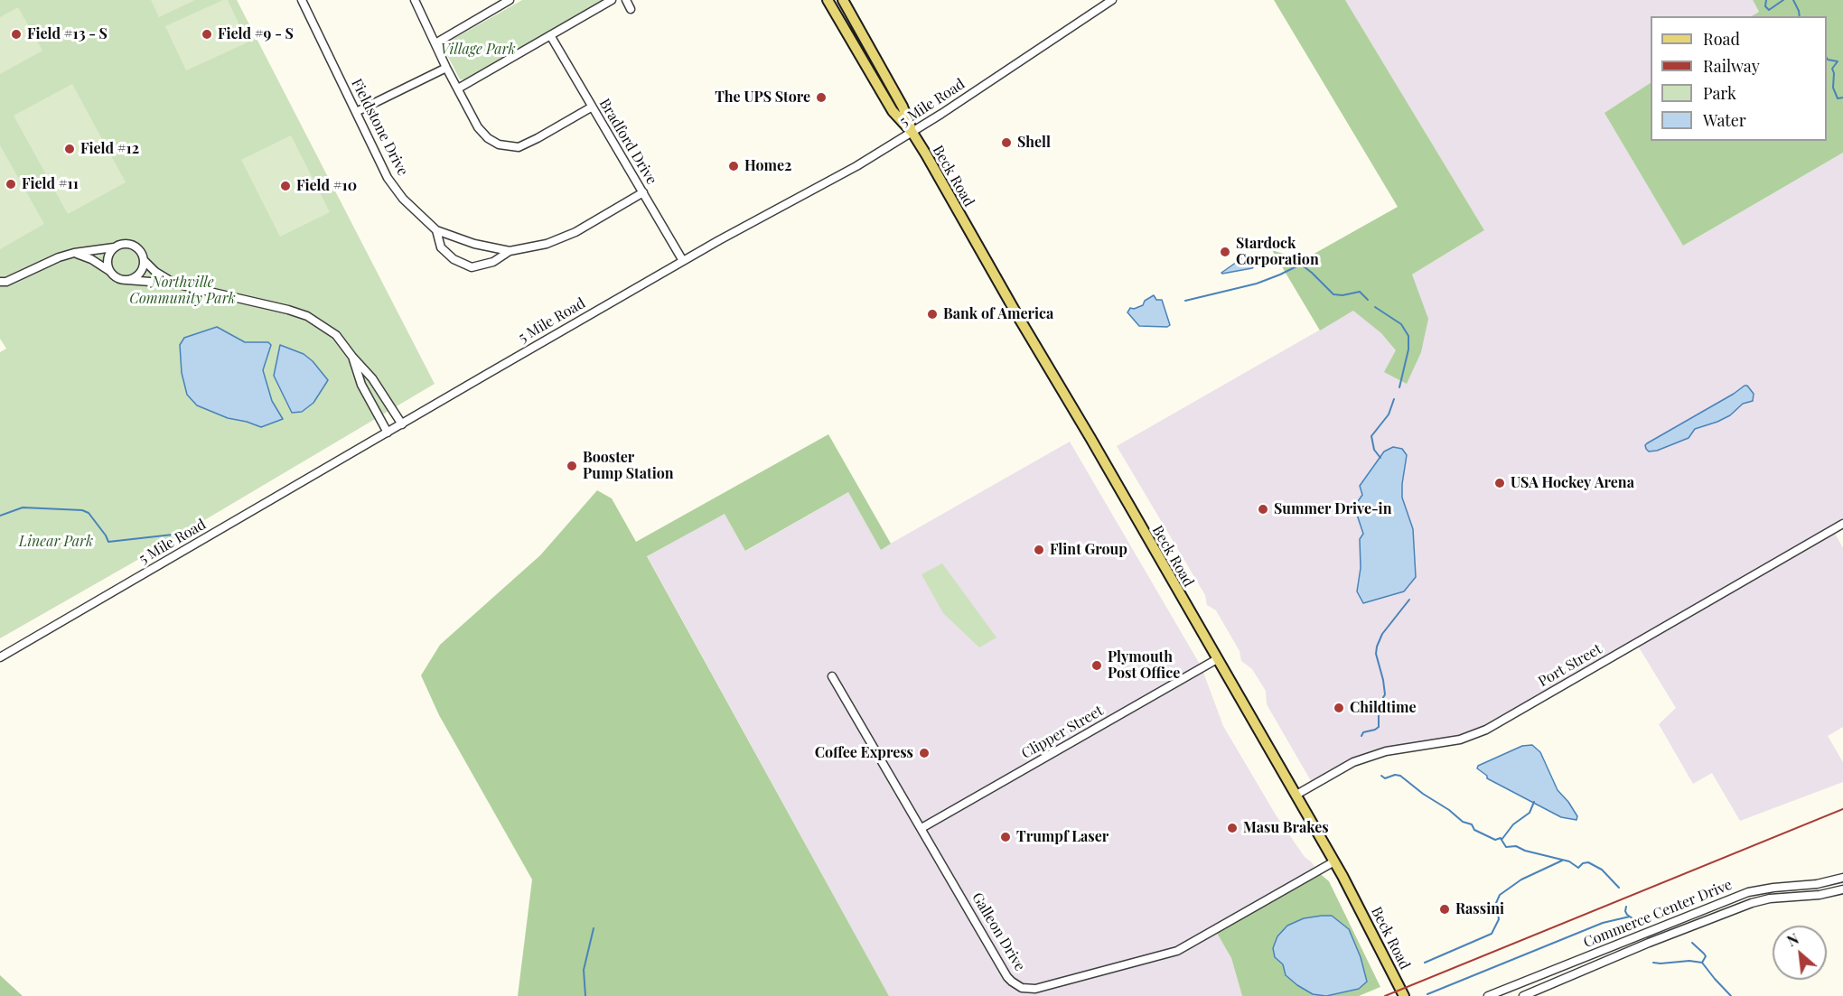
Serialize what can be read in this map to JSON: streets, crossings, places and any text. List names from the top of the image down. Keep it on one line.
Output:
{"streets":{"main road":["Beck Road"],"street":["5 Mile Road","Fieldstone Drive","Bradford Drive","Port Street","Clipper Street","Commerce Center Drive","Galleon Drive"]},"crossings":[["5 Mile Road","Bradford Drive"],["5 Mile Road","Beck Road"],["Fieldstone Drive","Bradford Drive"],["Beck Road","Port Street"],["Beck Road","Clipper Street"],["Beck Road","Galleon Drive"],["Clipper Street","Galleon Drive"]],"parks":["Village Park","Northville Community Park","Linear Park"],"places":["Field #13 - S","Field #9 - S","The UPS Store","Shell","Field #12","Home2","Field #11","Field #10","Stardock Corporation","Bank of America","Booster Pump Station","USA Hockey Arena","Summer Drive-in","Flint Group","Plymouth Post Office","Childtime","Coffee Express","Masu Brakes","Trumpf Laser","Rassini"],"legend":["Road","Railway","Park","Water"],"north":"top left"}
